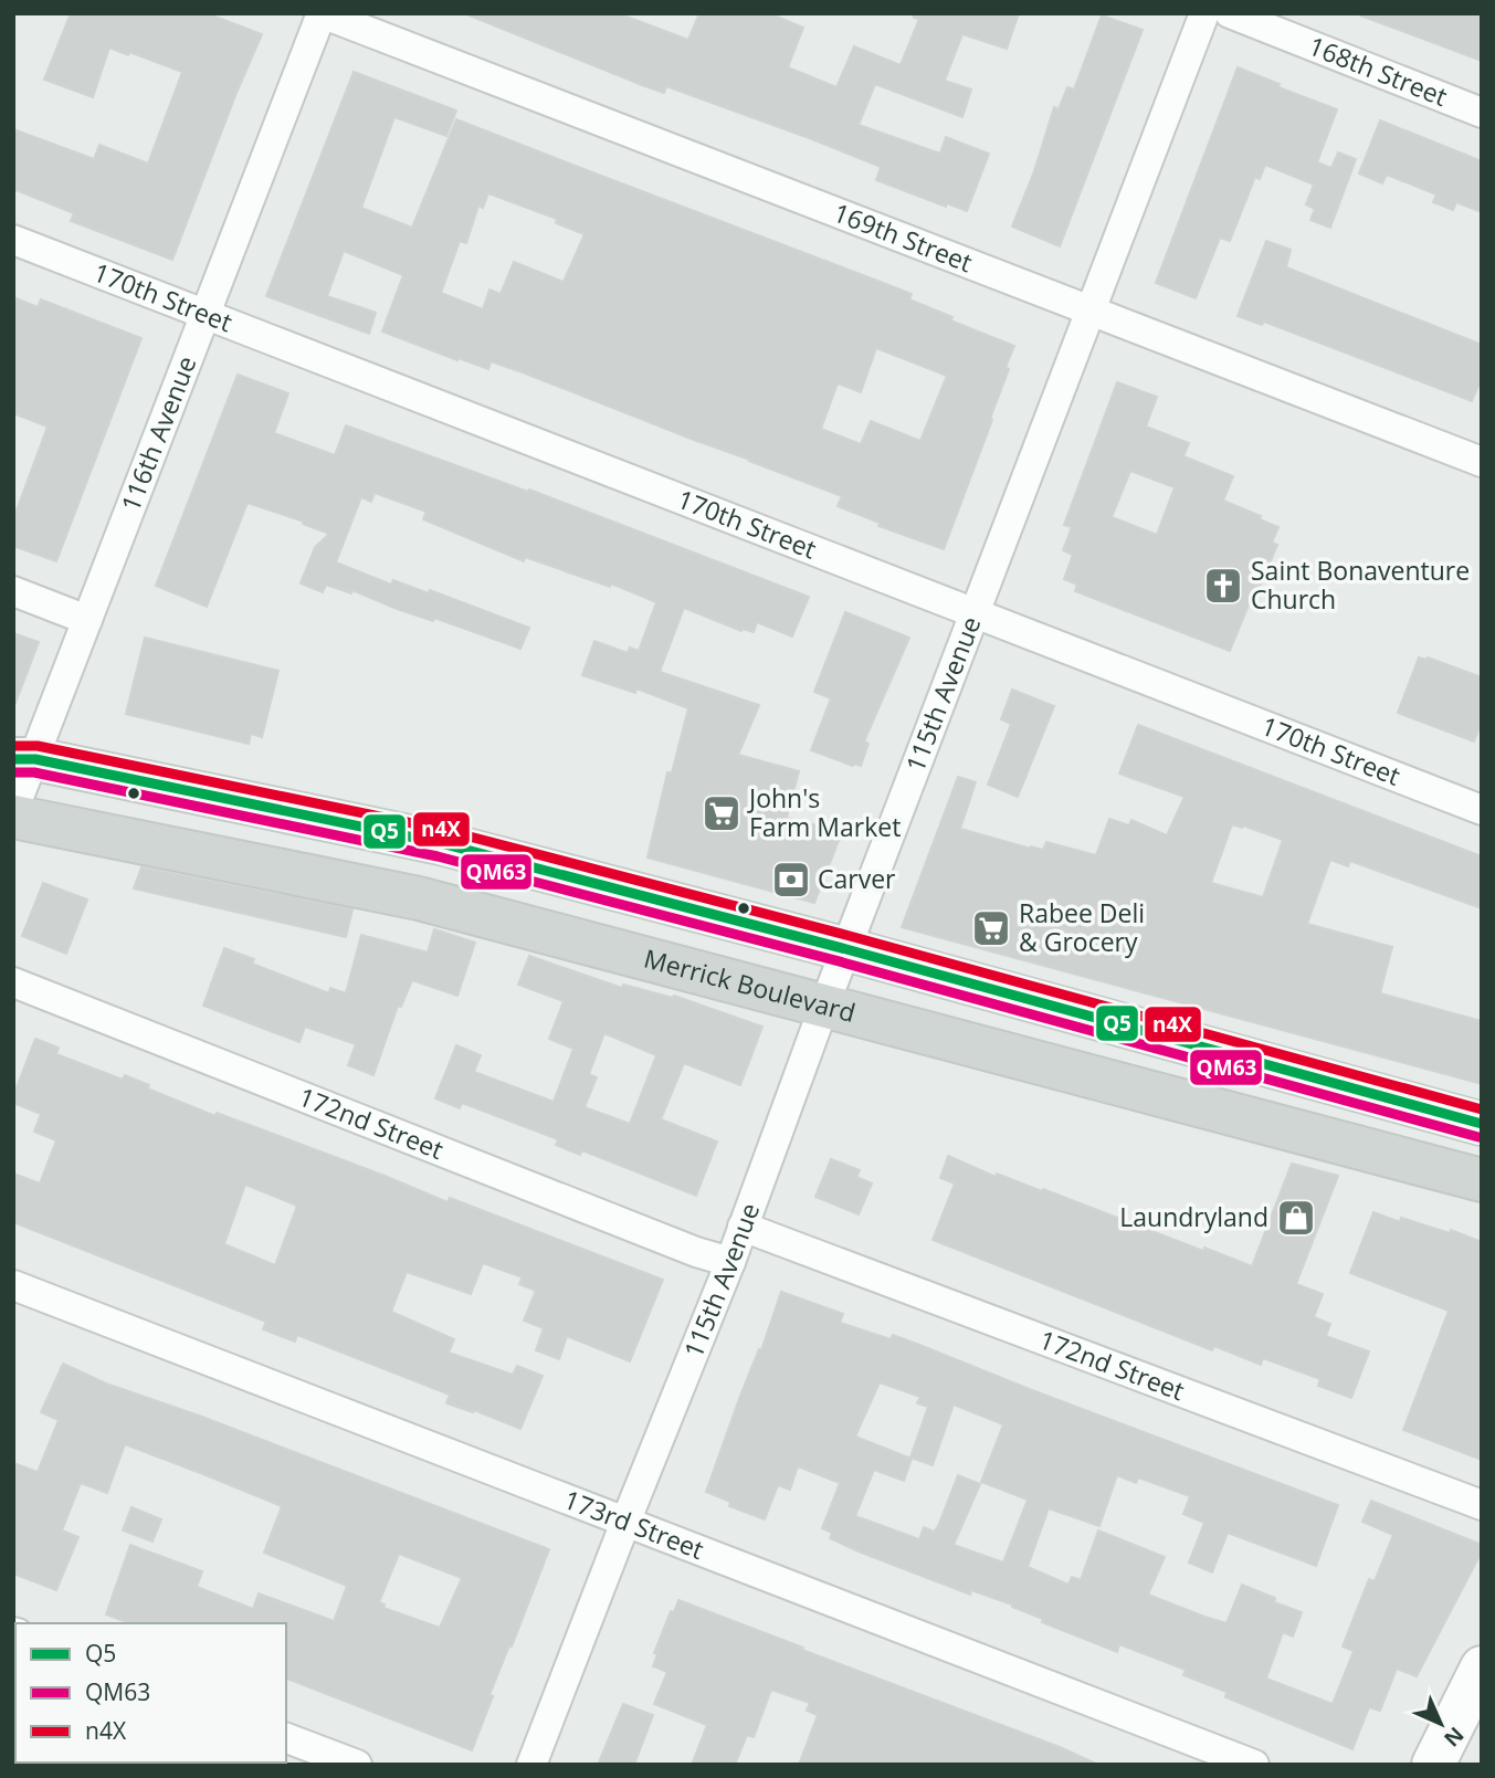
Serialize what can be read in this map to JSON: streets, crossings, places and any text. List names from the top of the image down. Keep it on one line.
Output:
{"streets":{"main road":["Merrick Boulevard"],"street":["168th Street","169th Street","170th Street","116th Avenue","115th Avenue","172nd Street","173rd Street"]},"crossings":[["169th Street","116th Avenue"],["169th Street","115th Avenue"],["170th Street","116th Avenue"],["170th Street","115th Avenue"],["115th Avenue","Merrick Boulevard"],["115th Avenue","172nd Street"],["115th Avenue","173rd Street"]],"places":{"church":["Saint Bonaventure Church"],"supermarket":["John's Farm Market","Rabee Deli & Grocery"],"bank":["Carver"],"shop":["Laundryland"]},"lines":["transit line n4X","transit line Q5","transit line QM63"],"legend":["Q5","QM63","n4X"],"north":"bottom right"}
